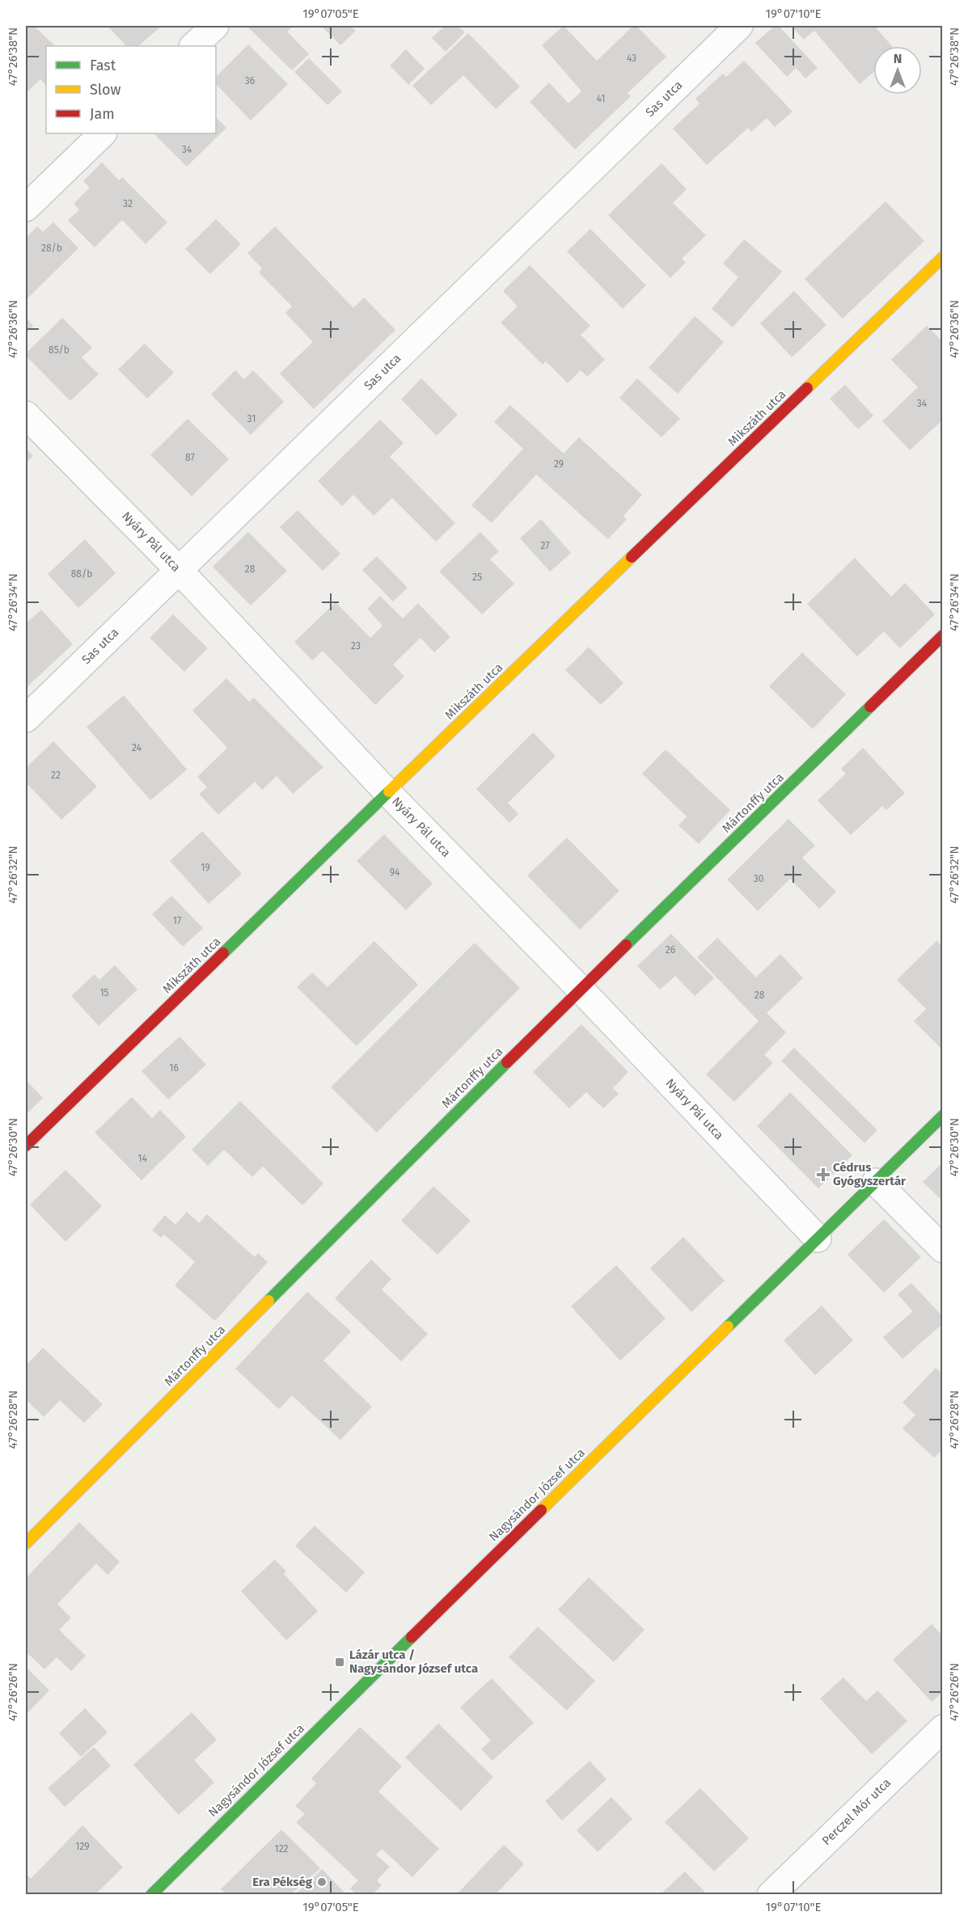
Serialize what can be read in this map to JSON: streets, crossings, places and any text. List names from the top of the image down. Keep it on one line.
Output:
{"streets":{"street":["Sas utca","Mikszáth utca","Nyáry Pál utca","Mártonffy utca","Nagysándor József utca","Perczel Mór utca"]},"crossings":[["Sas utca","Nyáry Pál utca"],["Mikszáth utca","Nyáry Pál utca"],["Nyáry Pál utca","Mártonffy utca"],["Nyáry Pál utca","Nagysándor József utca"]],"places":{"health":["Cédrus Gyógyszertár"],"transit":["Lázár utca / Nagysándor József utca"],"other":["Era Pékség"]},"house_numbers":["43","36","41","34","32","28/b","85/b","34","31","87","29","27","28","88/b","25","23","24","22","19","94","30","17","26","15","28","16","14","129","122"],"legend":["Fast","Slow","Jam"],"north":"top","coordinates":["19°07'05\"E","19°07'10\"E","47°26'38\"N","47°26'36\"N","47°26'34\"N","47°26'32\"N","47°26'30\"N","47°26'28\"N","47°26'26\"N"]}
